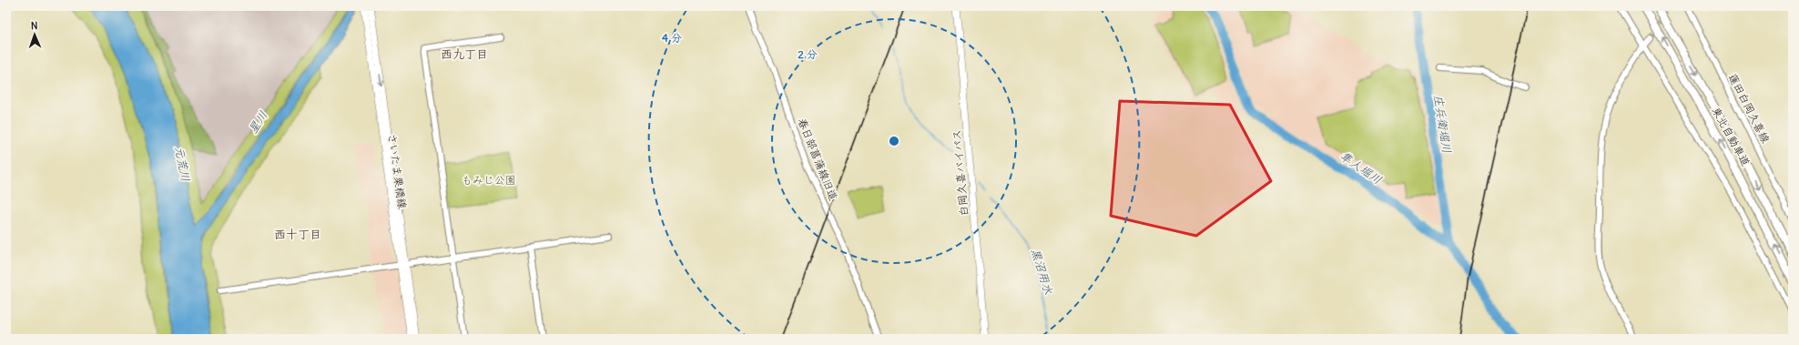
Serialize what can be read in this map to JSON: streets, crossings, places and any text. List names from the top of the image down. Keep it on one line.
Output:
{"streets":{"highway":["東北自動車道"],"main road":["さいたま栗橋線","白岡久喜バイパス"],"street":["蓮田白岡久喜線","春日部菖蒲線旧道"]},"districts":["西九丁目","西十丁目"],"water":["星川","庄兵衛堀川","元荒川","隼人堀川","黒沼用水"],"parks":["もみじ公園"],"north":"top","rings":["4 分","2 分"]}
